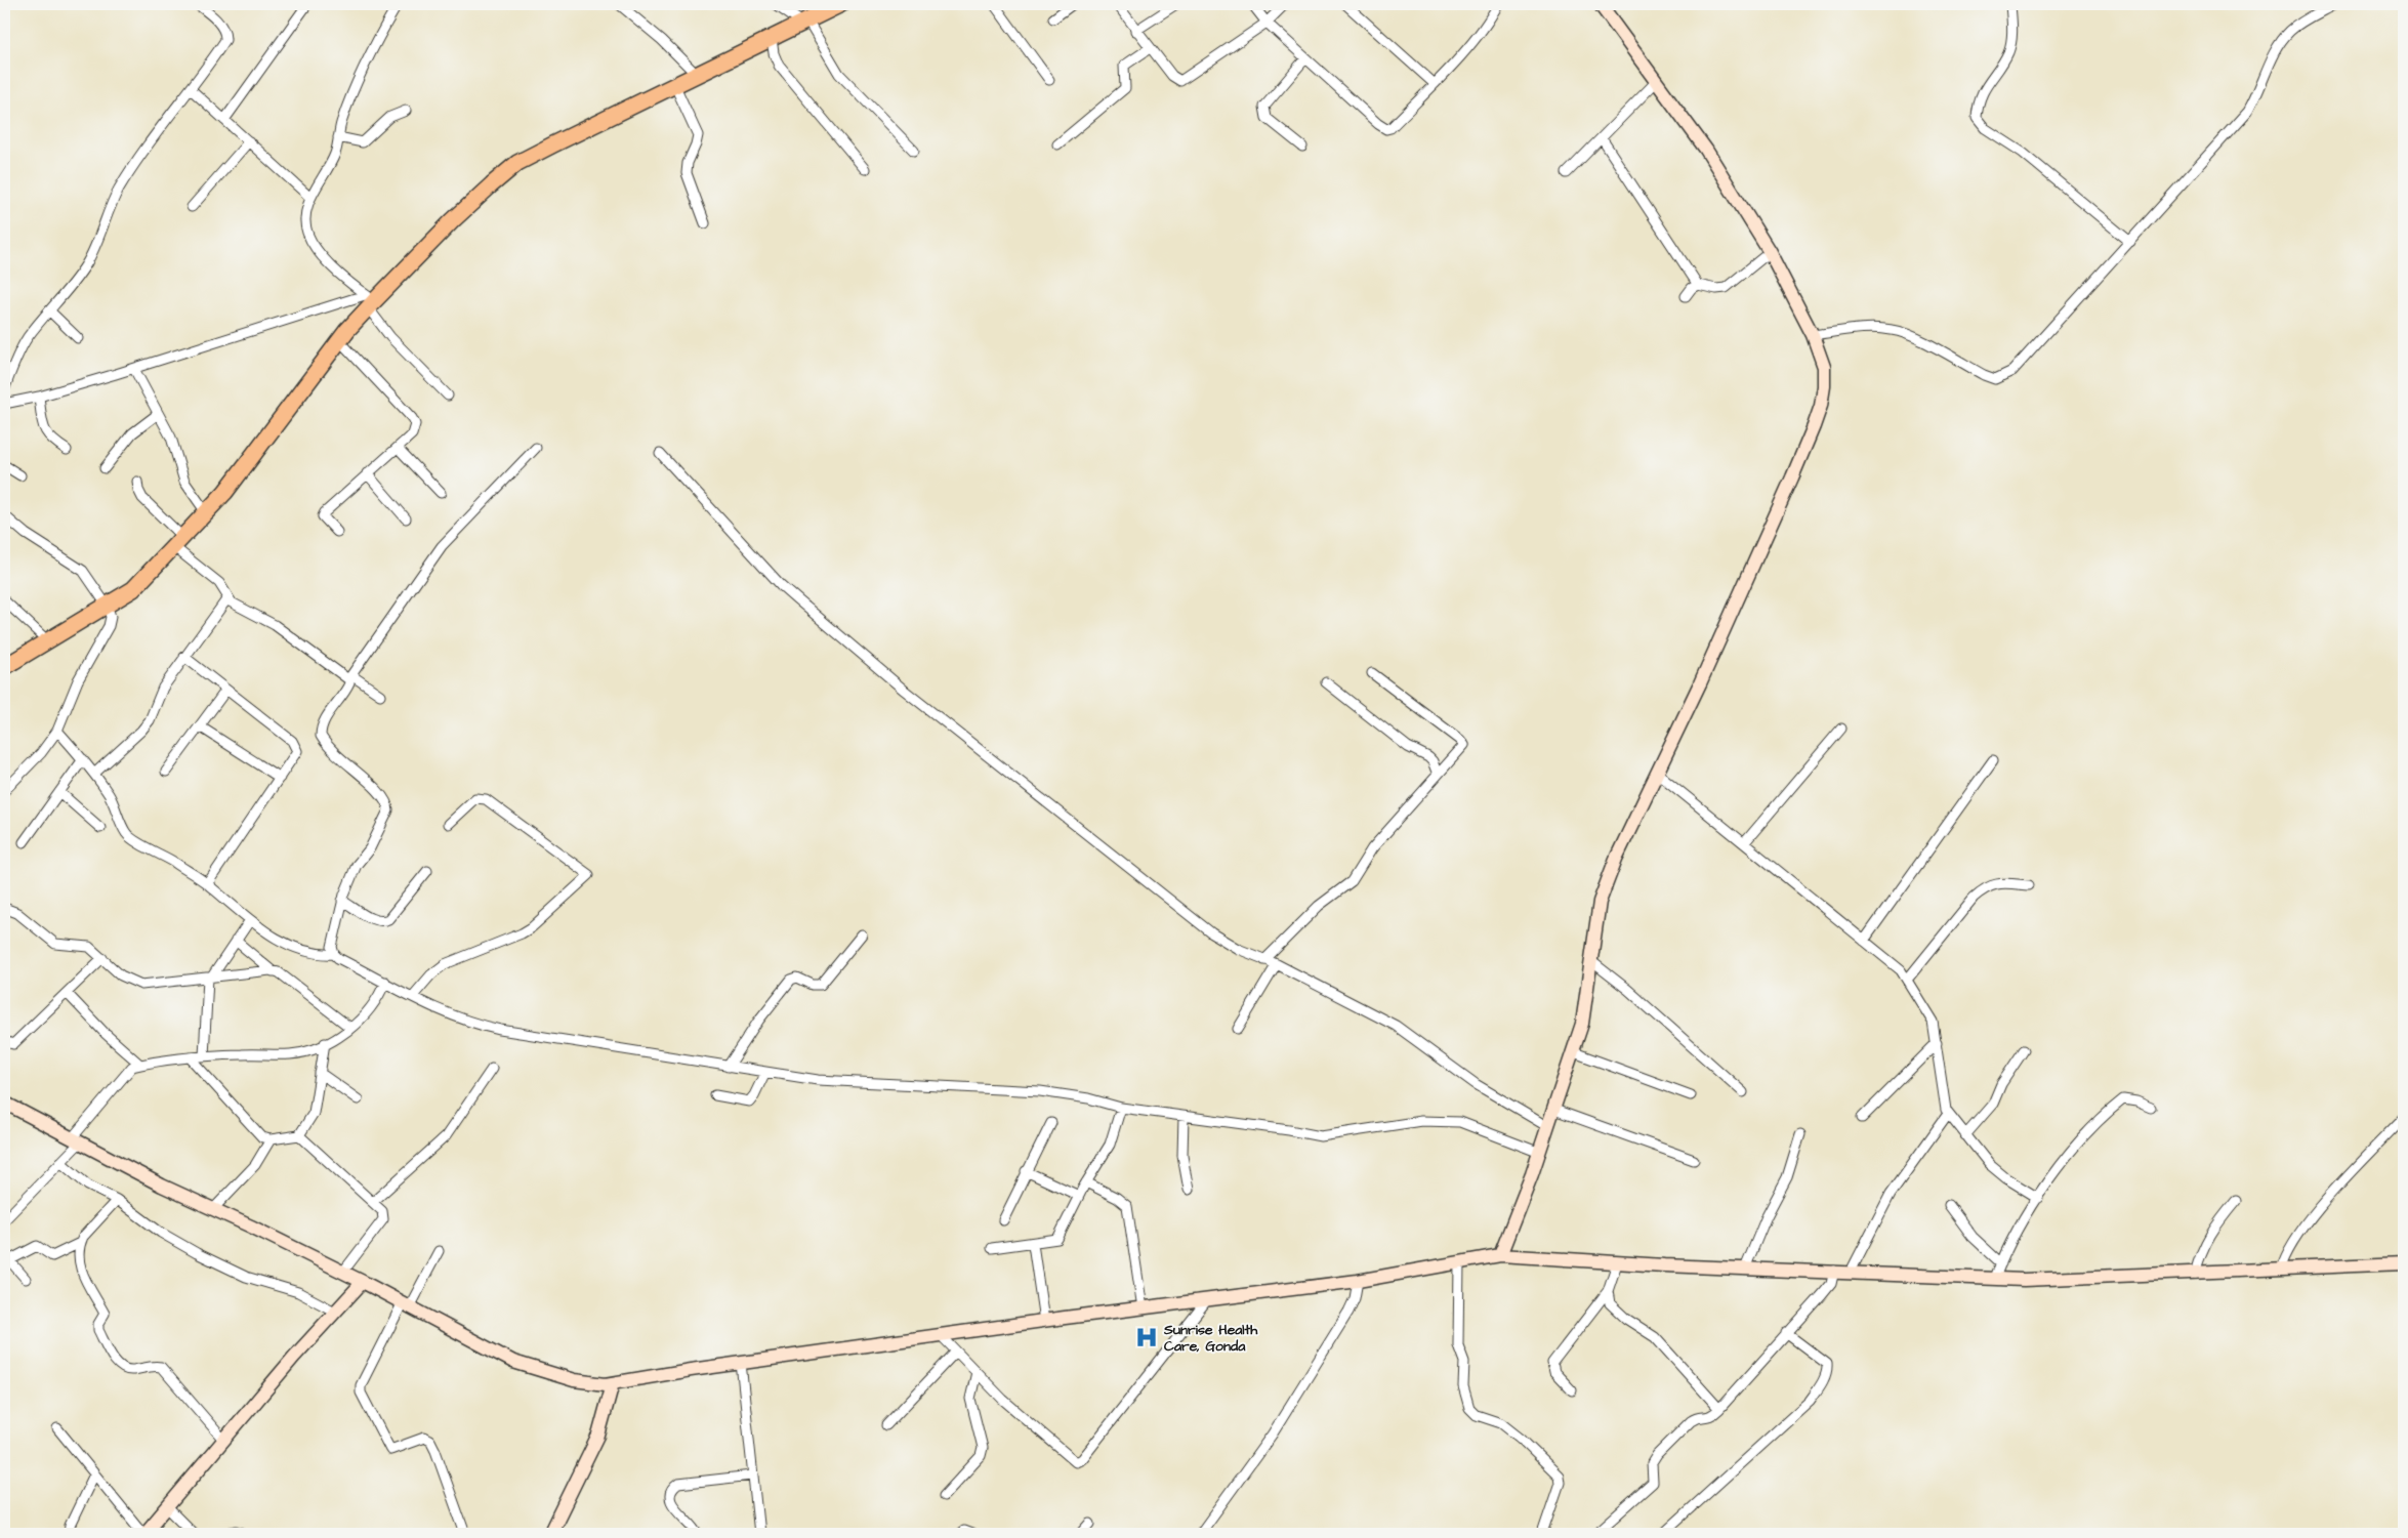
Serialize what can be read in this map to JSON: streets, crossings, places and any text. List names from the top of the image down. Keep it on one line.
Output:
{"places":{"hospital":["Sunrise Health Care, Gonda"]}}
